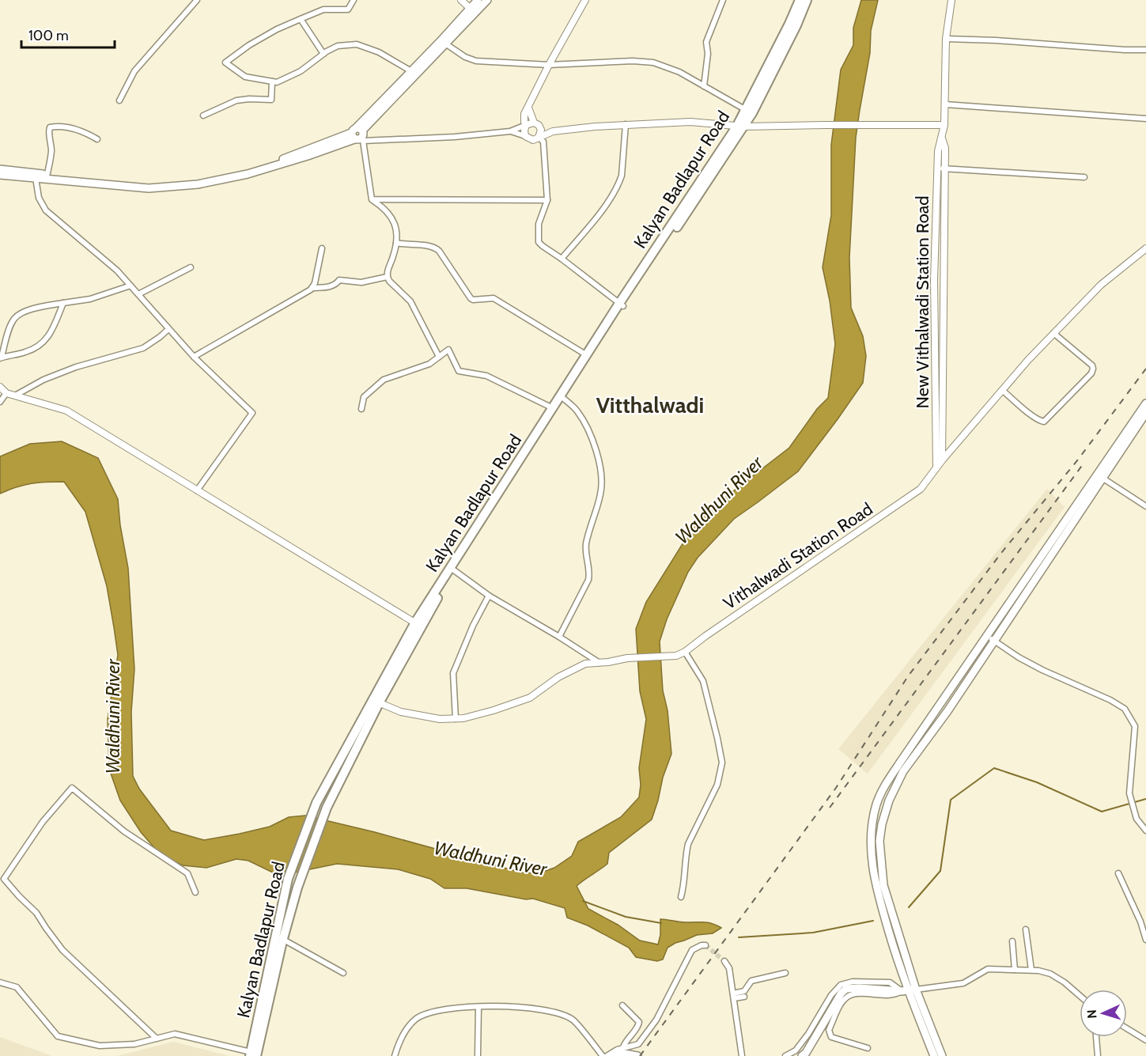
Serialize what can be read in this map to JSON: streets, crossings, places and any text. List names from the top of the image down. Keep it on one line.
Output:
{"streets":{"main road":["Kalyan Badlapur Road"],"street":["New Vithalwadi Station Road","Vithalwadi Station Road"]},"crossings":[["Kalyan Badlapur Road","Vithalwadi Station Road"],["New Vithalwadi Station Road","Vithalwadi Station Road"]],"districts":["Vitthalwadi"],"water":["Waldhuni River"],"scale_bar":"100 m","north":"left"}
